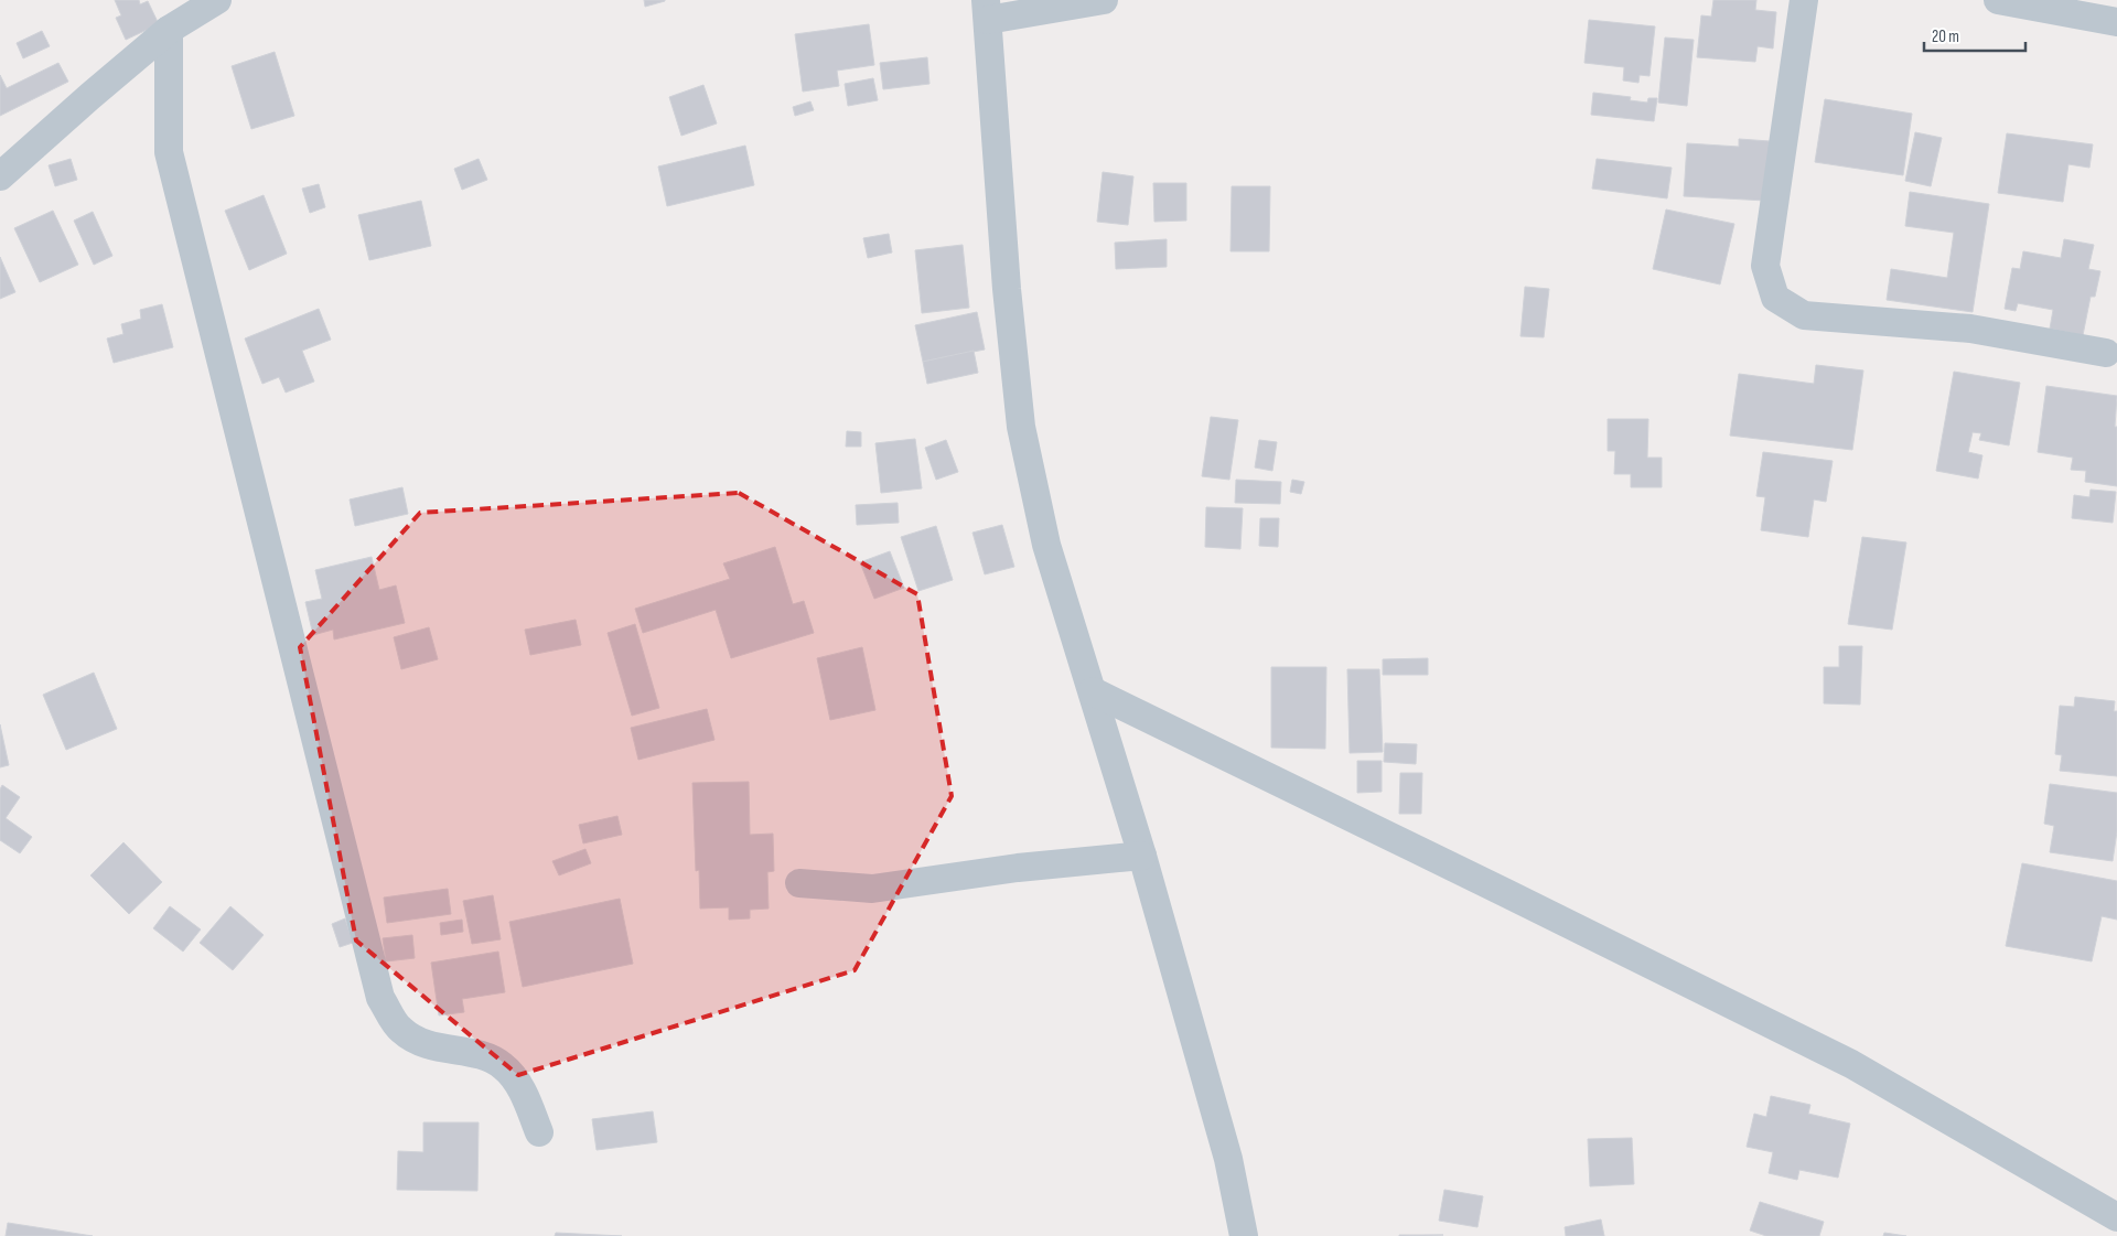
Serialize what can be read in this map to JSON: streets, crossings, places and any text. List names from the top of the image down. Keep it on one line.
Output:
{"scale_bar":"20 m"}
